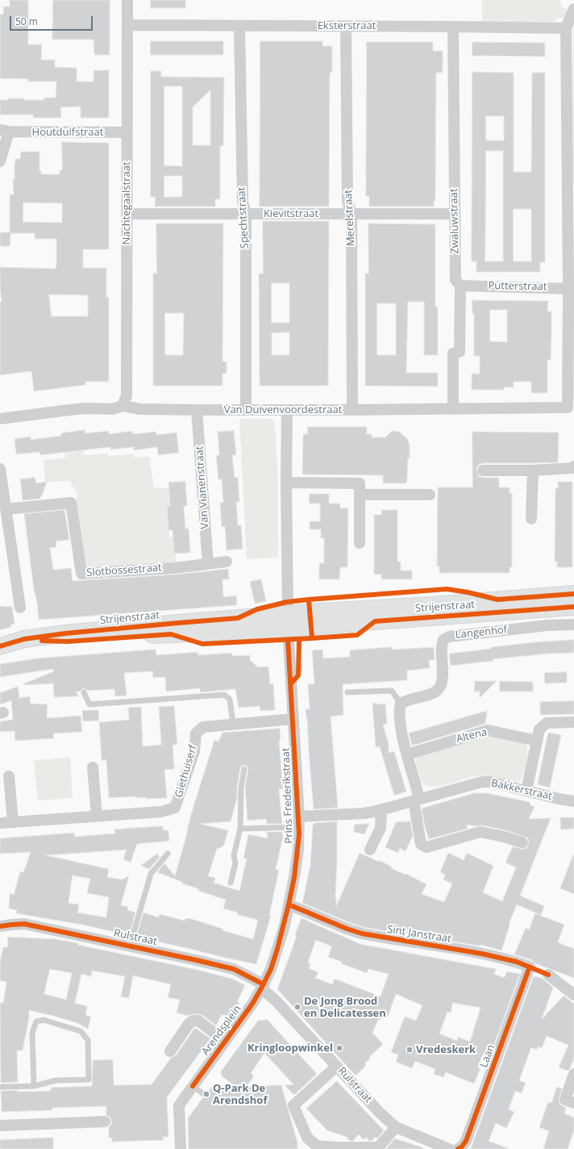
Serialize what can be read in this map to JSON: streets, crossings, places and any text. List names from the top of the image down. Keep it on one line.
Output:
{"streets":{"street":["Eksterstraat","Houtduifstraat","Nachtegaalstraat","Kievitstraat","Spechtstraat","Merelstraat","Zwaluwstraat","Putterstraat","Van Duivenvoordestraat","Van Vianenstraat","Slotbossestraat","Strijenstraat","Langenhof","Altena","Giethuiserf","Bakkerstraat","Prins Frederikstraat","Sint Janstraat","Rulstraat","Arendsplein","Laan"]},"crossings":[["Eksterstraat","Nachtegaalstraat"],["Eksterstraat","Spechtstraat"],["Eksterstraat","Merelstraat"],["Eksterstraat","Zwaluwstraat"],["Houtduifstraat","Nachtegaalstraat"],["Nachtegaalstraat","Kievitstraat"],["Nachtegaalstraat","Van Duivenvoordestraat"],["Kievitstraat","Spechtstraat"],["Kievitstraat","Merelstraat"],["Kievitstraat","Zwaluwstraat"],["Spechtstraat","Van Duivenvoordestraat"],["Merelstraat","Van Duivenvoordestraat"],["Zwaluwstraat","Putterstraat"],["Zwaluwstraat","Van Duivenvoordestraat"],["Van Duivenvoordestraat","Van Vianenstraat"],["Van Duivenvoordestraat","Prins Frederikstraat"],["Van Vianenstraat","Slotbossestraat"],["Strijenstraat","Prins Frederikstraat"],["Giethuiserf","Prins Frederikstraat"],["Bakkerstraat","Prins Frederikstraat"],["Prins Frederikstraat","Sint Janstraat"],["Prins Frederikstraat","Rulstraat"],["Prins Frederikstraat","Arendsplein"],["Sint Janstraat","Laan"],["Rulstraat","Arendsplein"]],"places":["De Jong Brood en Delicatessen","Kringloopwinkel","Vredeskerk","Q-Park De Arendshof"],"scale_bar":"50 m"}
